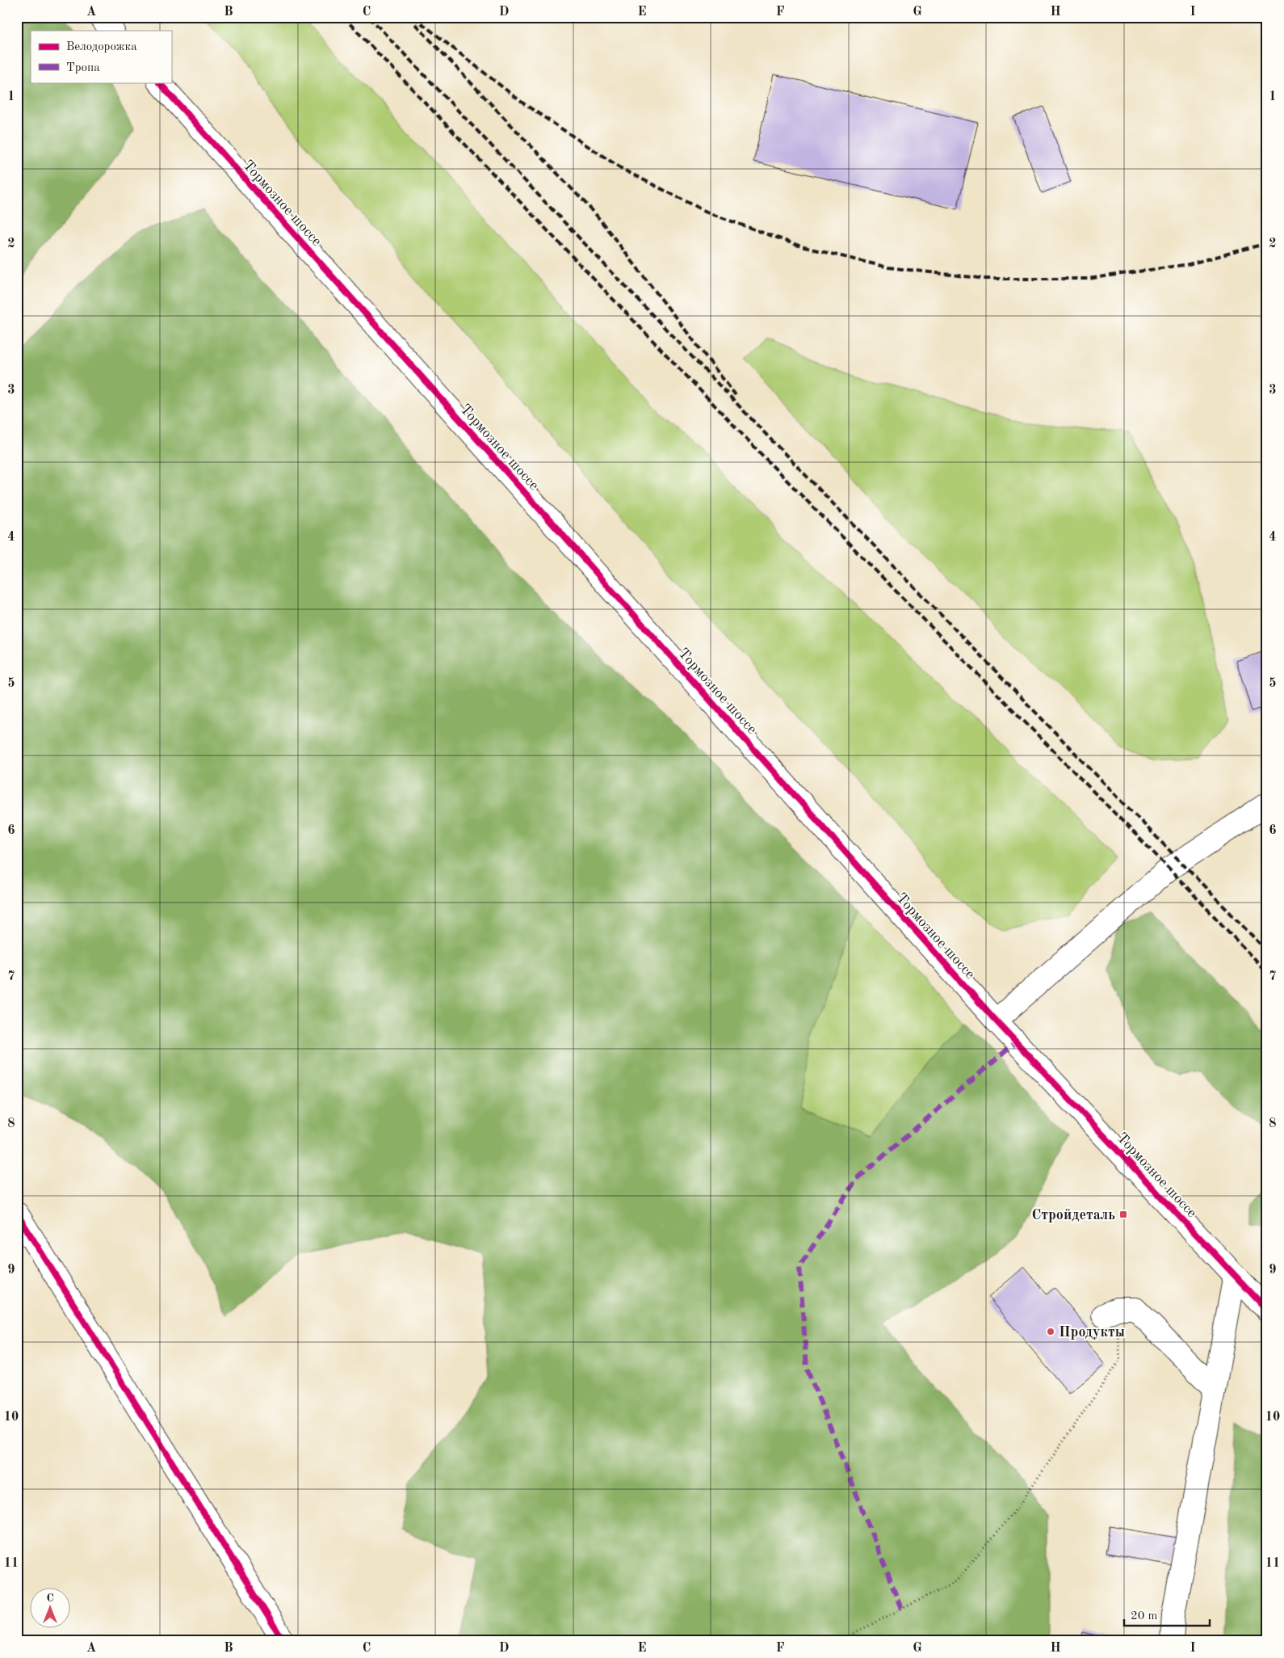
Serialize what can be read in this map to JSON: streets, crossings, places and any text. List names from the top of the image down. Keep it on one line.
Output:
{"streets":{"street":["Тормозное шоссе"]},"places":{"transit":["Стройдеталь"],"other":["Продукты"]},"legend":["Велодорожка","Тропа"],"scale_bar":"20 m","north":"top","grid":{"columns":["A","B","C","D","E","F","G","H","I"],"rows":["1","2","3","4","5","6","7","8","9","10","11"]}}
